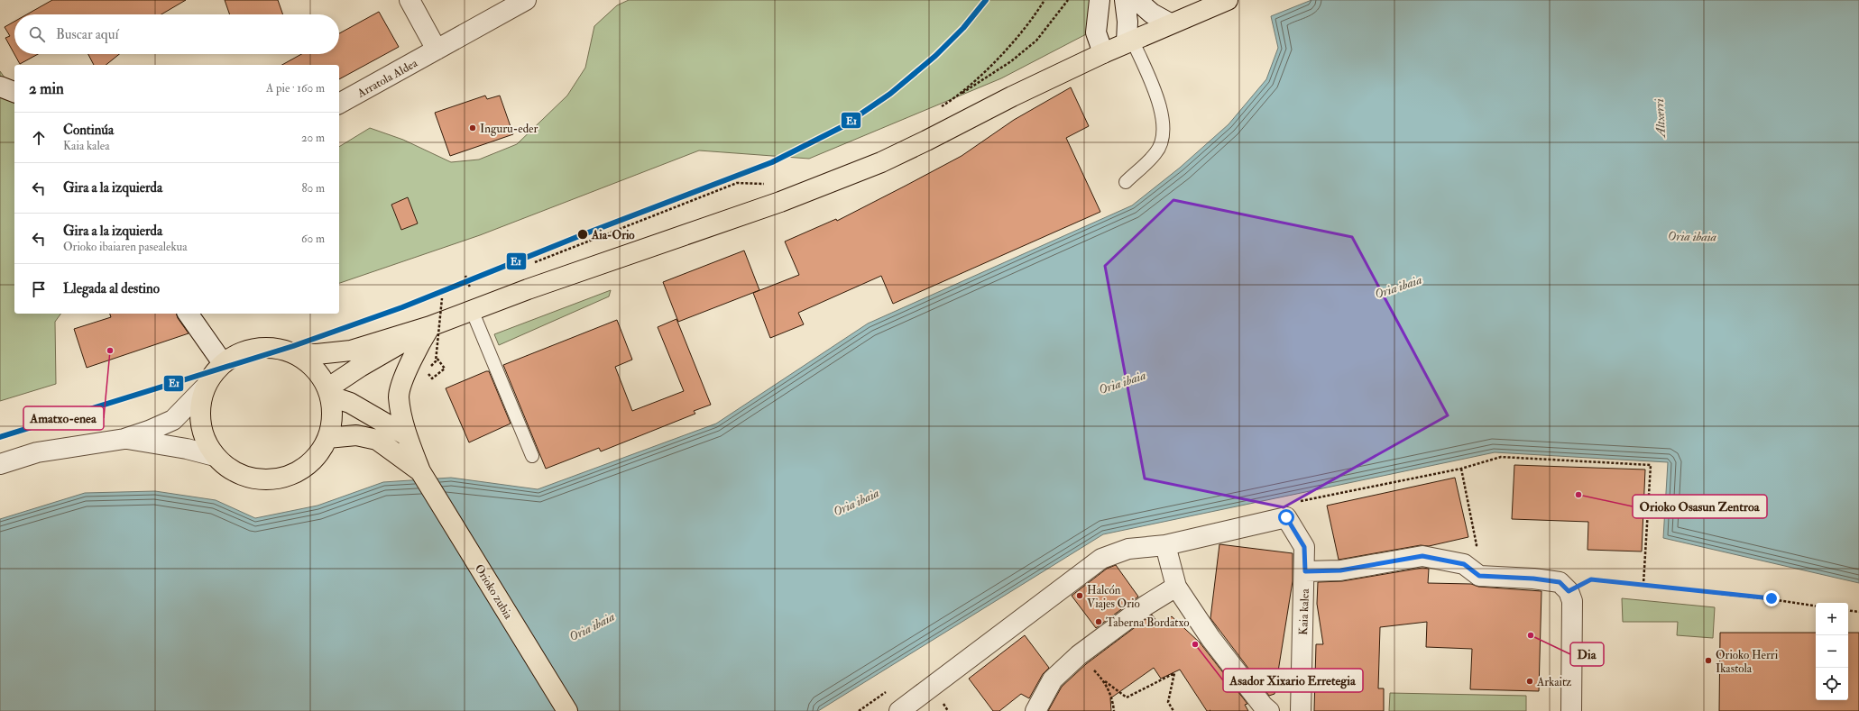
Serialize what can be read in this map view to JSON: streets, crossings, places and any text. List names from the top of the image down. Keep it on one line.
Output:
{"streets":{"highway":["Orioko zubia"],"street":["Arratola Aldea","Kaia kalea"]},"water":["Altxerri","Oria ibaia"],"places":["Inguru-eder","Aia-Orio","Amatxo-enea","Orioko Osasun Zentroa","Halcón Viajes Orio","Taberna Bordatxo","Dia","Asador Xixario Erretegia","Orioko Herri Ikastola","Arkaitz"],"lines":["transit line E1"],"page":{"search":"Buscar aquí","heading":["2 min","A pie · 160 m"],"list":[["Continúa","Kaia kalea","20 m"],["Gira a la izquierda","80 m"],["Gira a la izquierda","Orioko ibaiaren pasealekua","60 m"],"Llegada al destino"],"map_buttons":["+","−"]}}
